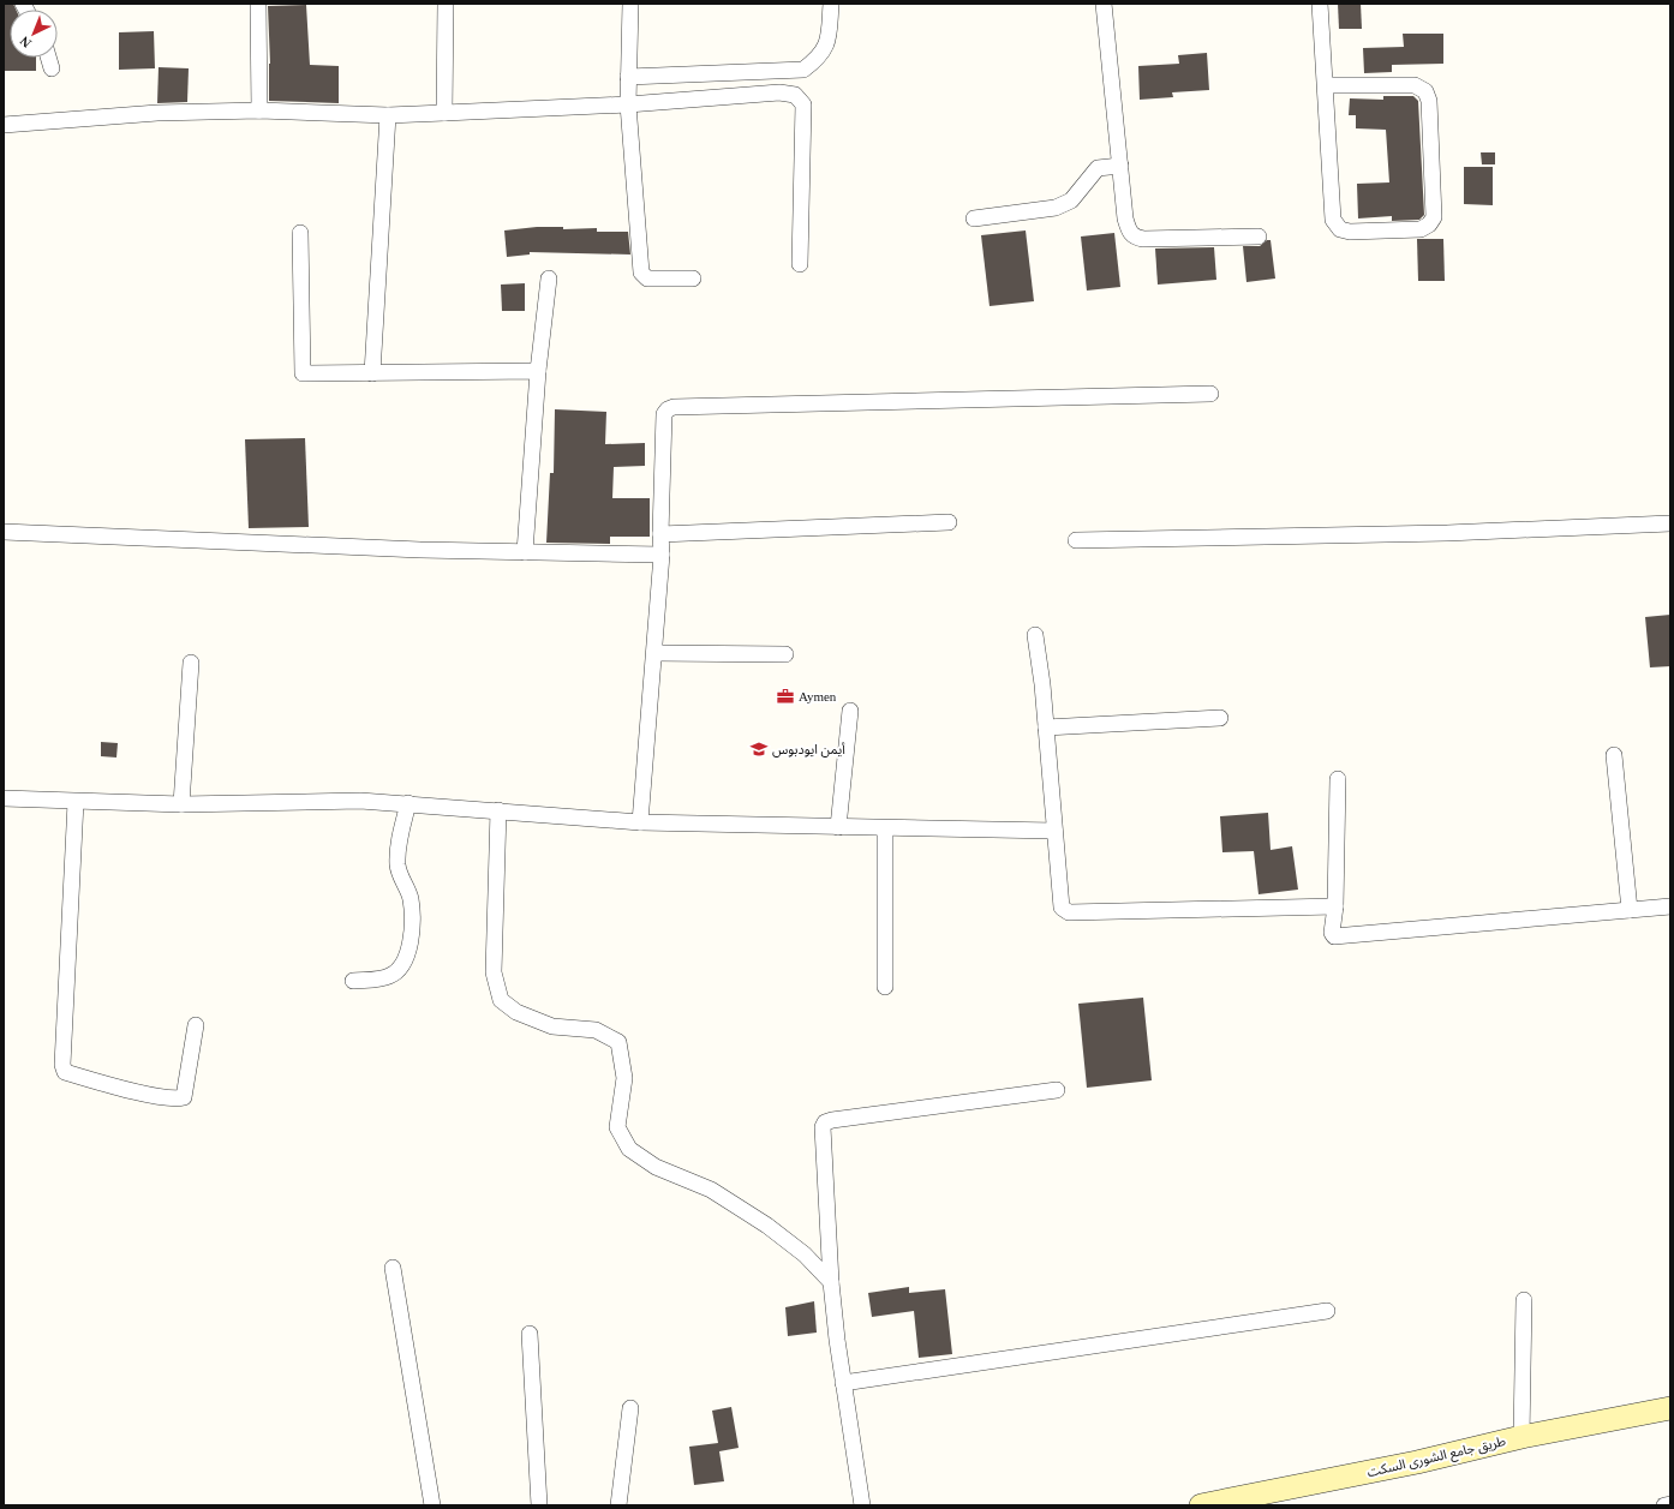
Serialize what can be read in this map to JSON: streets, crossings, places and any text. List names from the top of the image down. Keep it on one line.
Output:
{"streets":{"main road":["طريق جامع الشورى السكت"]},"places":{"office":["Aymen"],"school or university":["أيمن ايودبوس"]},"north":"bottom left"}
